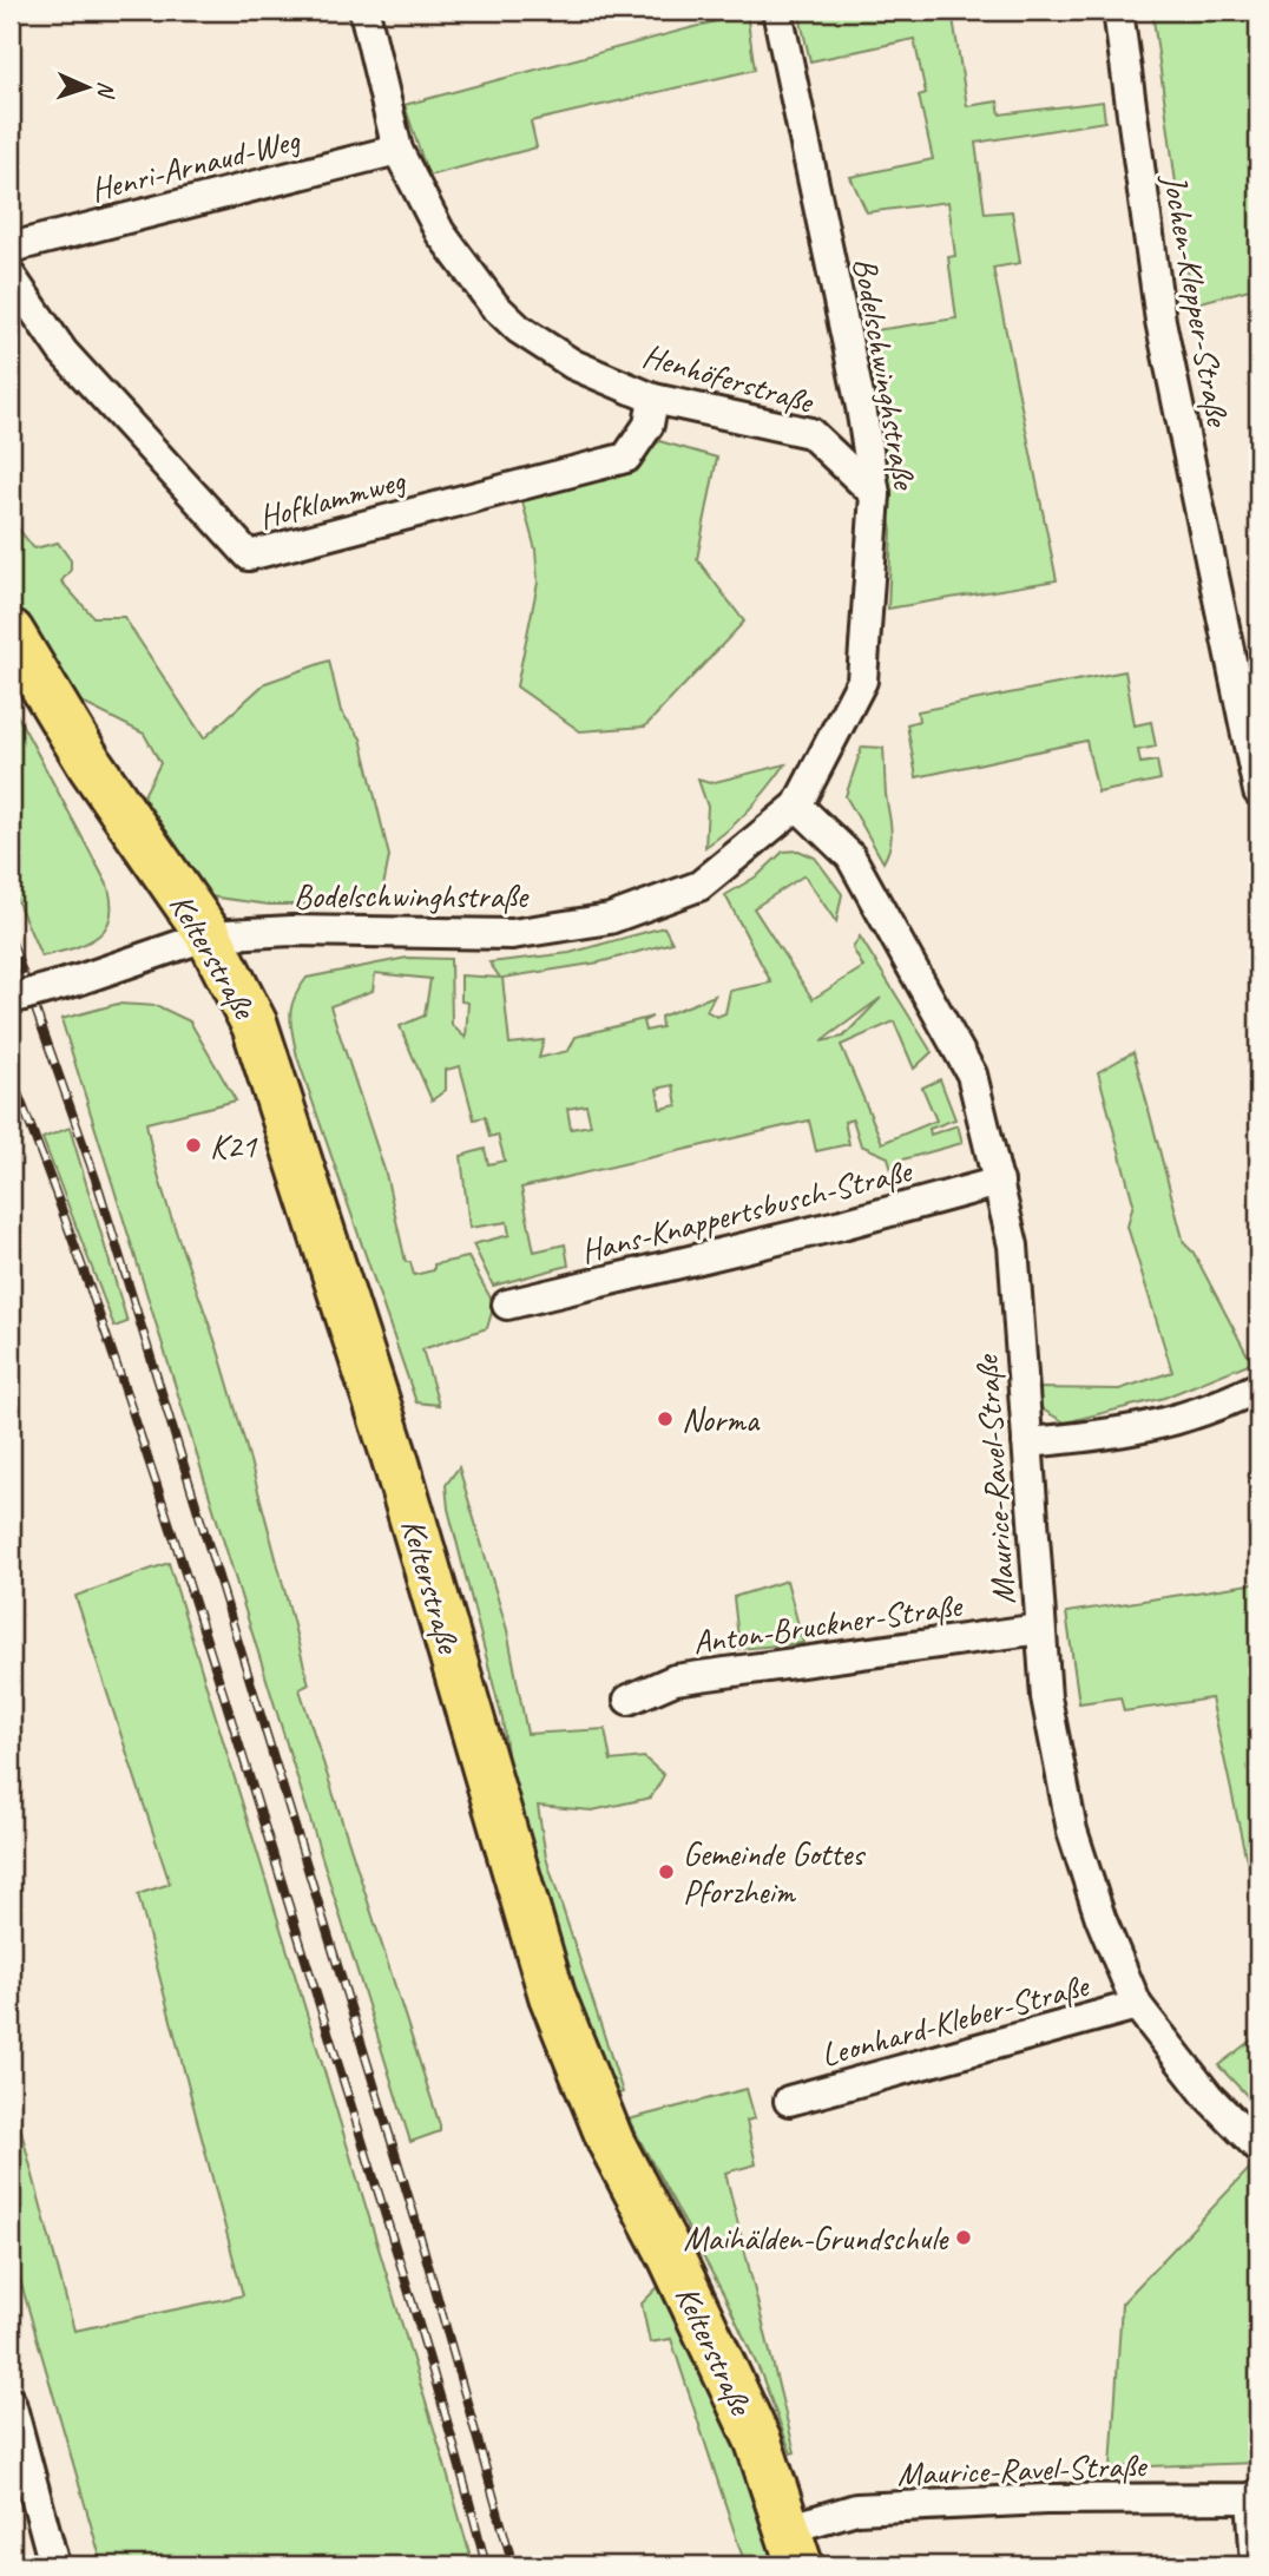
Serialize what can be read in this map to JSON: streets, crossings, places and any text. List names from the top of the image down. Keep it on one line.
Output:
{"streets":{"main road":["Kelterstraße"],"street":["Henri-Arnaud-Weg","Jochen-Klepper-Straße","Bodelschwinghstraße","Henhöferstraße","Hofklammweg","Hans-Knappertsbusch-Straße","Maurice-Ravel-Straße","Anton-Bruckner-Straße","Leonhard-Kleber-Straße"]},"crossings":[["Henri-Arnaud-Weg","Henhöferstraße"],["Bodelschwinghstraße","Henhöferstraße"],["Bodelschwinghstraße","Kelterstraße"],["Bodelschwinghstraße","Maurice-Ravel-Straße"],["Henhöferstraße","Hofklammweg"],["Kelterstraße","Maurice-Ravel-Straße"],["Hans-Knappertsbusch-Straße","Maurice-Ravel-Straße"],["Maurice-Ravel-Straße","Anton-Bruckner-Straße"],["Maurice-Ravel-Straße","Leonhard-Kleber-Straße"]],"places":["K21","Norma","Gemeinde Gottes Pforzheim","Maihälden-Grundschule"],"north":"right"}
